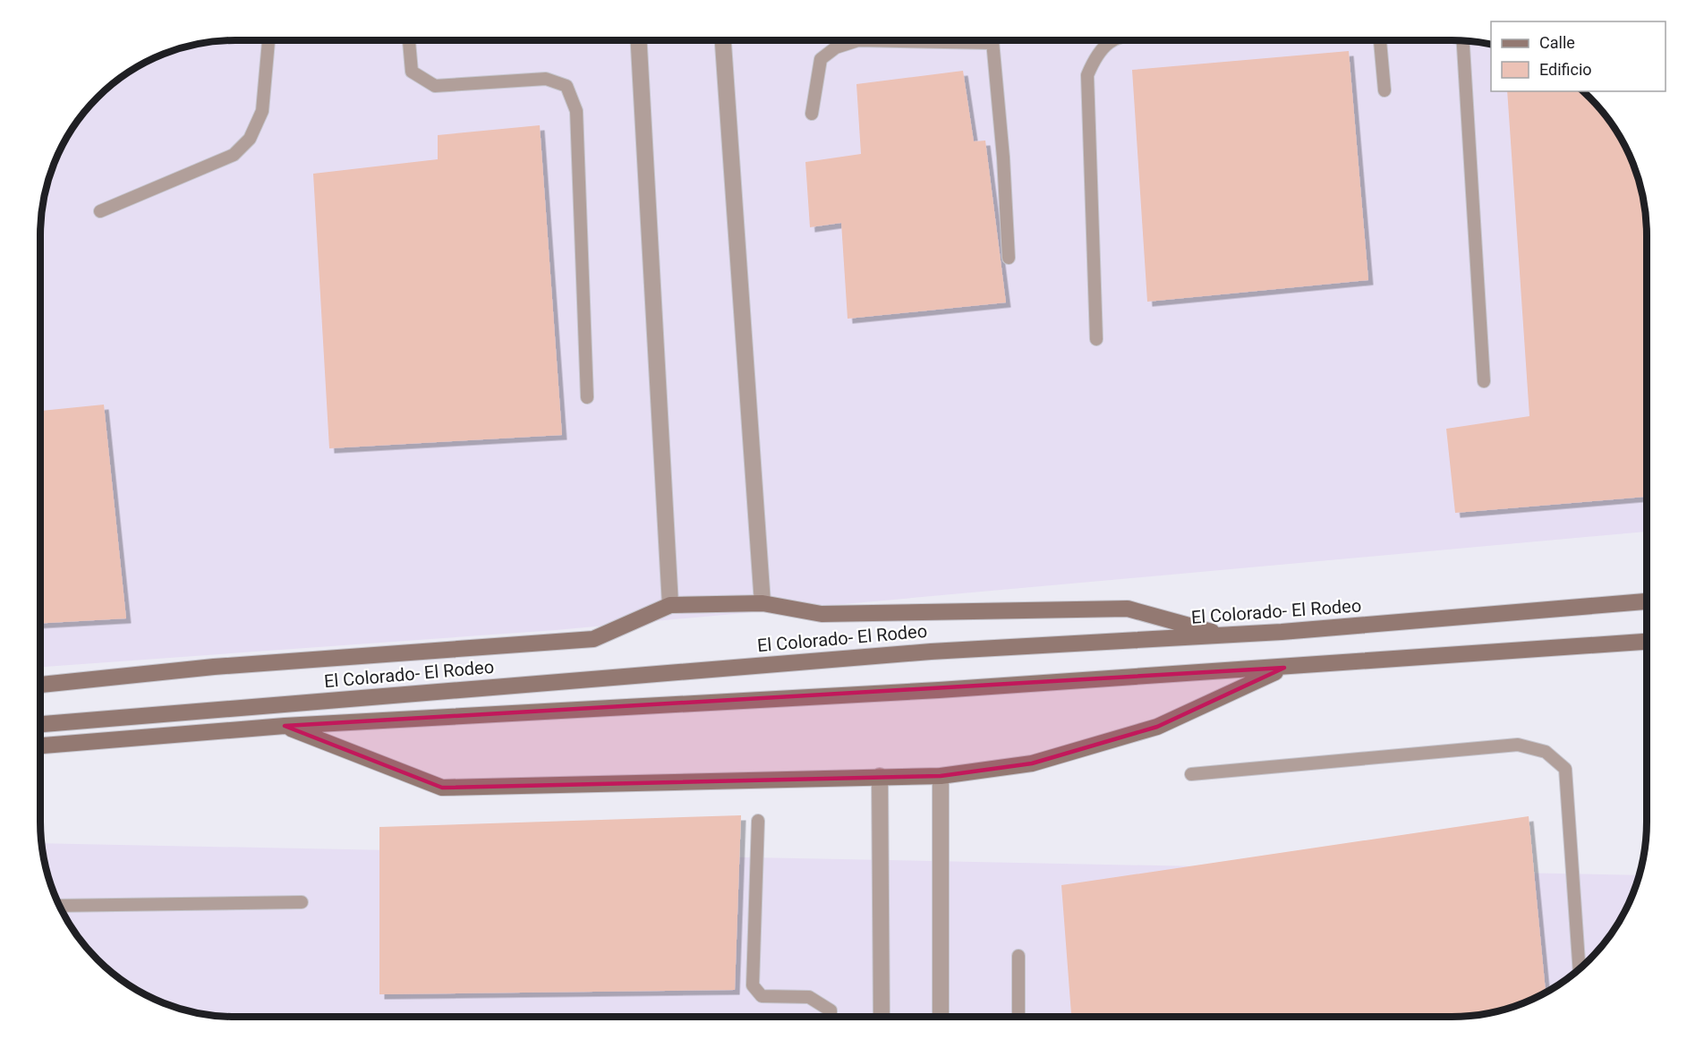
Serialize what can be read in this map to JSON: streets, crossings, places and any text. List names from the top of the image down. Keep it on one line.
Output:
{"streets":{"main road":["El Colorado- El Rodeo"]},"legend":["Calle","Edificio"]}
